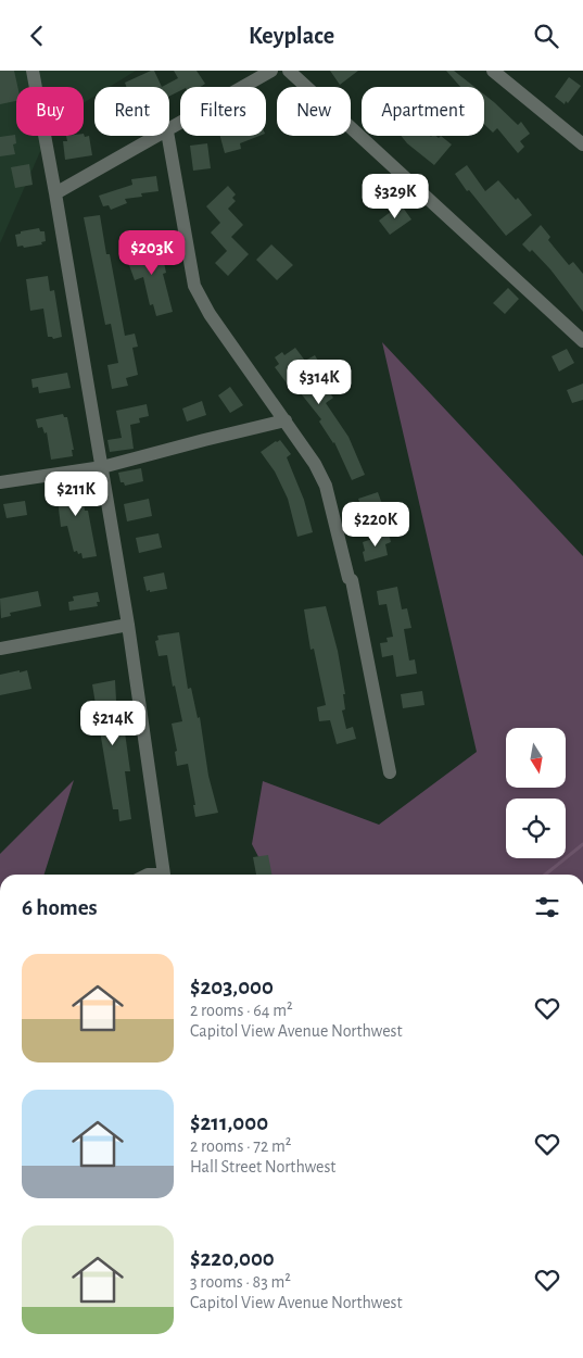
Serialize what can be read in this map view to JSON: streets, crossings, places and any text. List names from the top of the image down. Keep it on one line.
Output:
{"north":"bottom","page":{"header":"Keyplace","chip":["Buy","Rent","Filters","New","Apartment"],"price":["$329K","$203K","$314K","$211K","$220K","$214K"],"heading":"6 homes","list":[{"name":"$203,000","note":"2 rooms · 64 m² · Capitol View Avenue Northwest"},{"name":"$211,000","note":"2 rooms · 72 m² · Hall Street Northwest"},{"name":"$220,000","note":"3 rooms · 83 m² · Capitol View Avenue Northwest"}]}}
